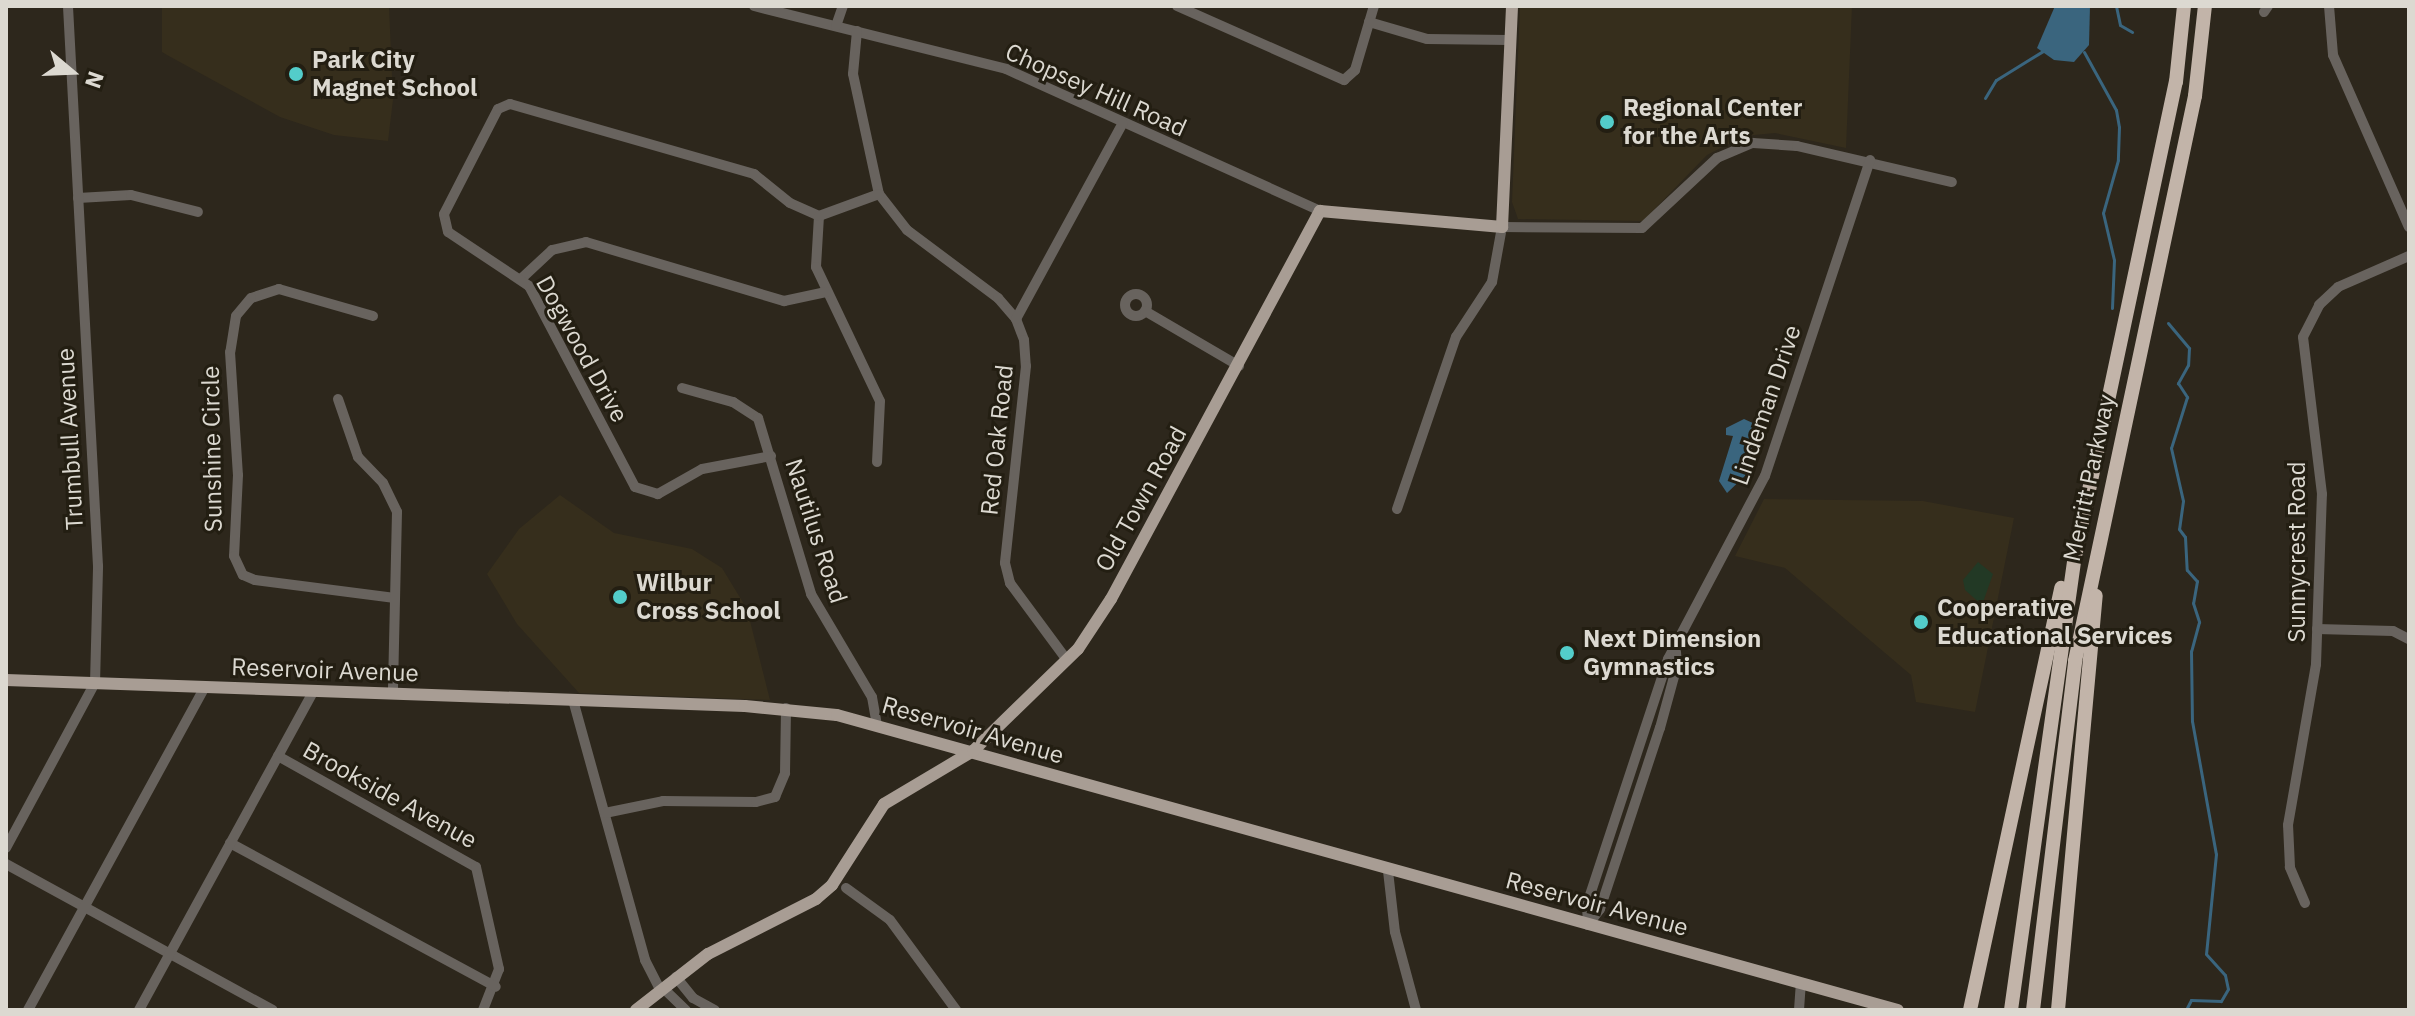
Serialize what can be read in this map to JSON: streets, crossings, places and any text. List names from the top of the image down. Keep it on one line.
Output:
{"streets":{"highway":["Merritt Parkway"],"main road":["Old Town Road","Reservoir Avenue"],"street":["Chopsey Hill Road","Dogwood Drive","Lindeman Drive","Trumbull Avenue","Red Oak Road","Sunshine Circle","Nautilus Road","Sunnycrest Road","Brookside Avenue"]},"crossings":[["Chopsey Hill Road","Old Town Road"],["Dogwood Drive","Nautilus Road"],["Lindeman Drive","Reservoir Avenue"],["Trumbull Avenue","Reservoir Avenue"],["Red Oak Road","Old Town Road"],["Old Town Road","Reservoir Avenue"],["Nautilus Road","Reservoir Avenue"]],"places":["Park City Magnet School","Regional Center for the Arts","Wilbur Cross School","Cooperative Educational Services","Next Dimension Gymnastics"],"north":"right"}
